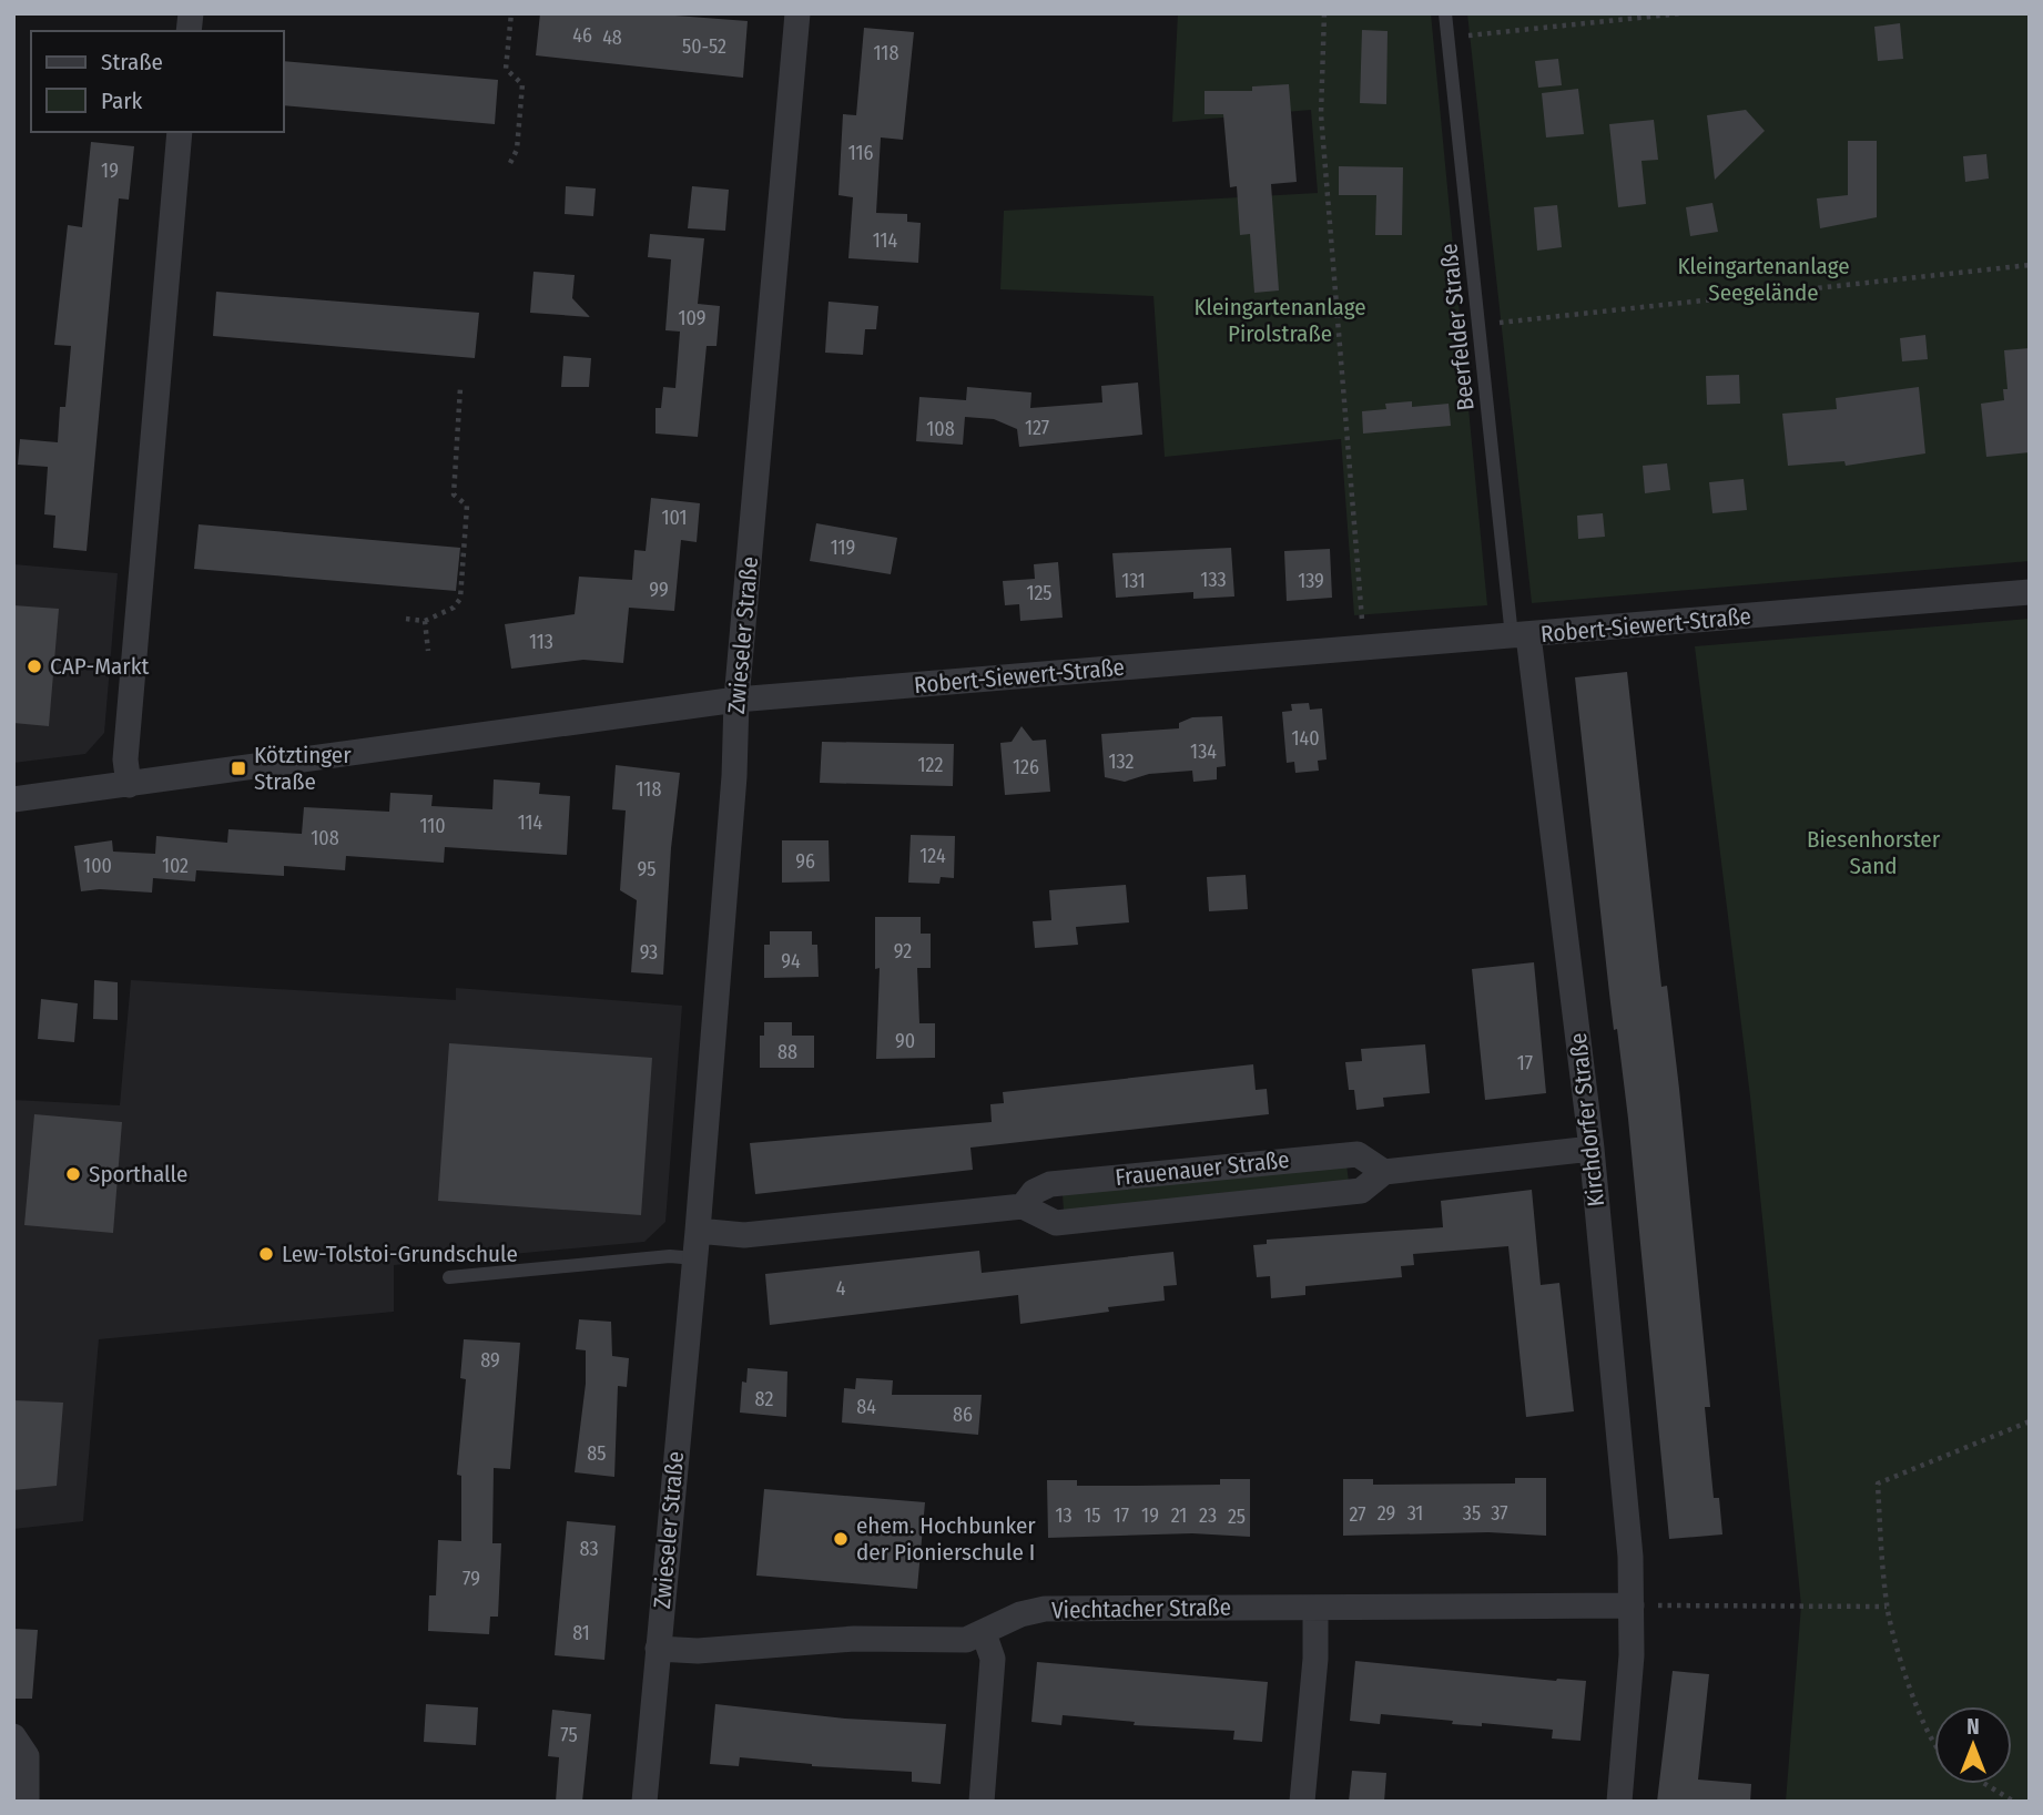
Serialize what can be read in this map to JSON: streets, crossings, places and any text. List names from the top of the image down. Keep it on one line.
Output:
{"streets":{"street":["Robert-Siewert-Straße","Zwieseler Straße","Kirchdorfer Straße","Frauenauer Straße","Viechtacher Straße"],"lane":["Beerfelder Straße"]},"crossings":[["Beerfelder Straße","Robert-Siewert-Straße"],["Beerfelder Straße","Kirchdorfer Straße"],["Robert-Siewert-Straße","Zwieseler Straße"],["Robert-Siewert-Straße","Kirchdorfer Straße"],["Zwieseler Straße","Viechtacher Straße"],["Kirchdorfer Straße","Frauenauer Straße"],["Kirchdorfer Straße","Viechtacher Straße"]],"parks":["Kleingartenanlage Seegelände","Kleingartenanlage Pirolstraße","Biesenhorster Sand"],"places":{"other":["CAP-Markt","Sporthalle","Lew-Tolstoi-Grundschule","ehem. Hochbunker der Pionierschule I"],"transit":["Kötztinger Straße"]},"house_numbers":["46","48","50-52","118","116","19","114","109","127","108","101","119","133","131","139","99","125","113","140","134","132","122","126","118","114","110","108","124","96","100","102","95","92","93","94","90","88","17","4","89","82","84","86","85","29","31","35","37","27","13","15","17","19","21","23","25","83","79","81","75"],"legend":["Straße","Park"],"north":"top"}
